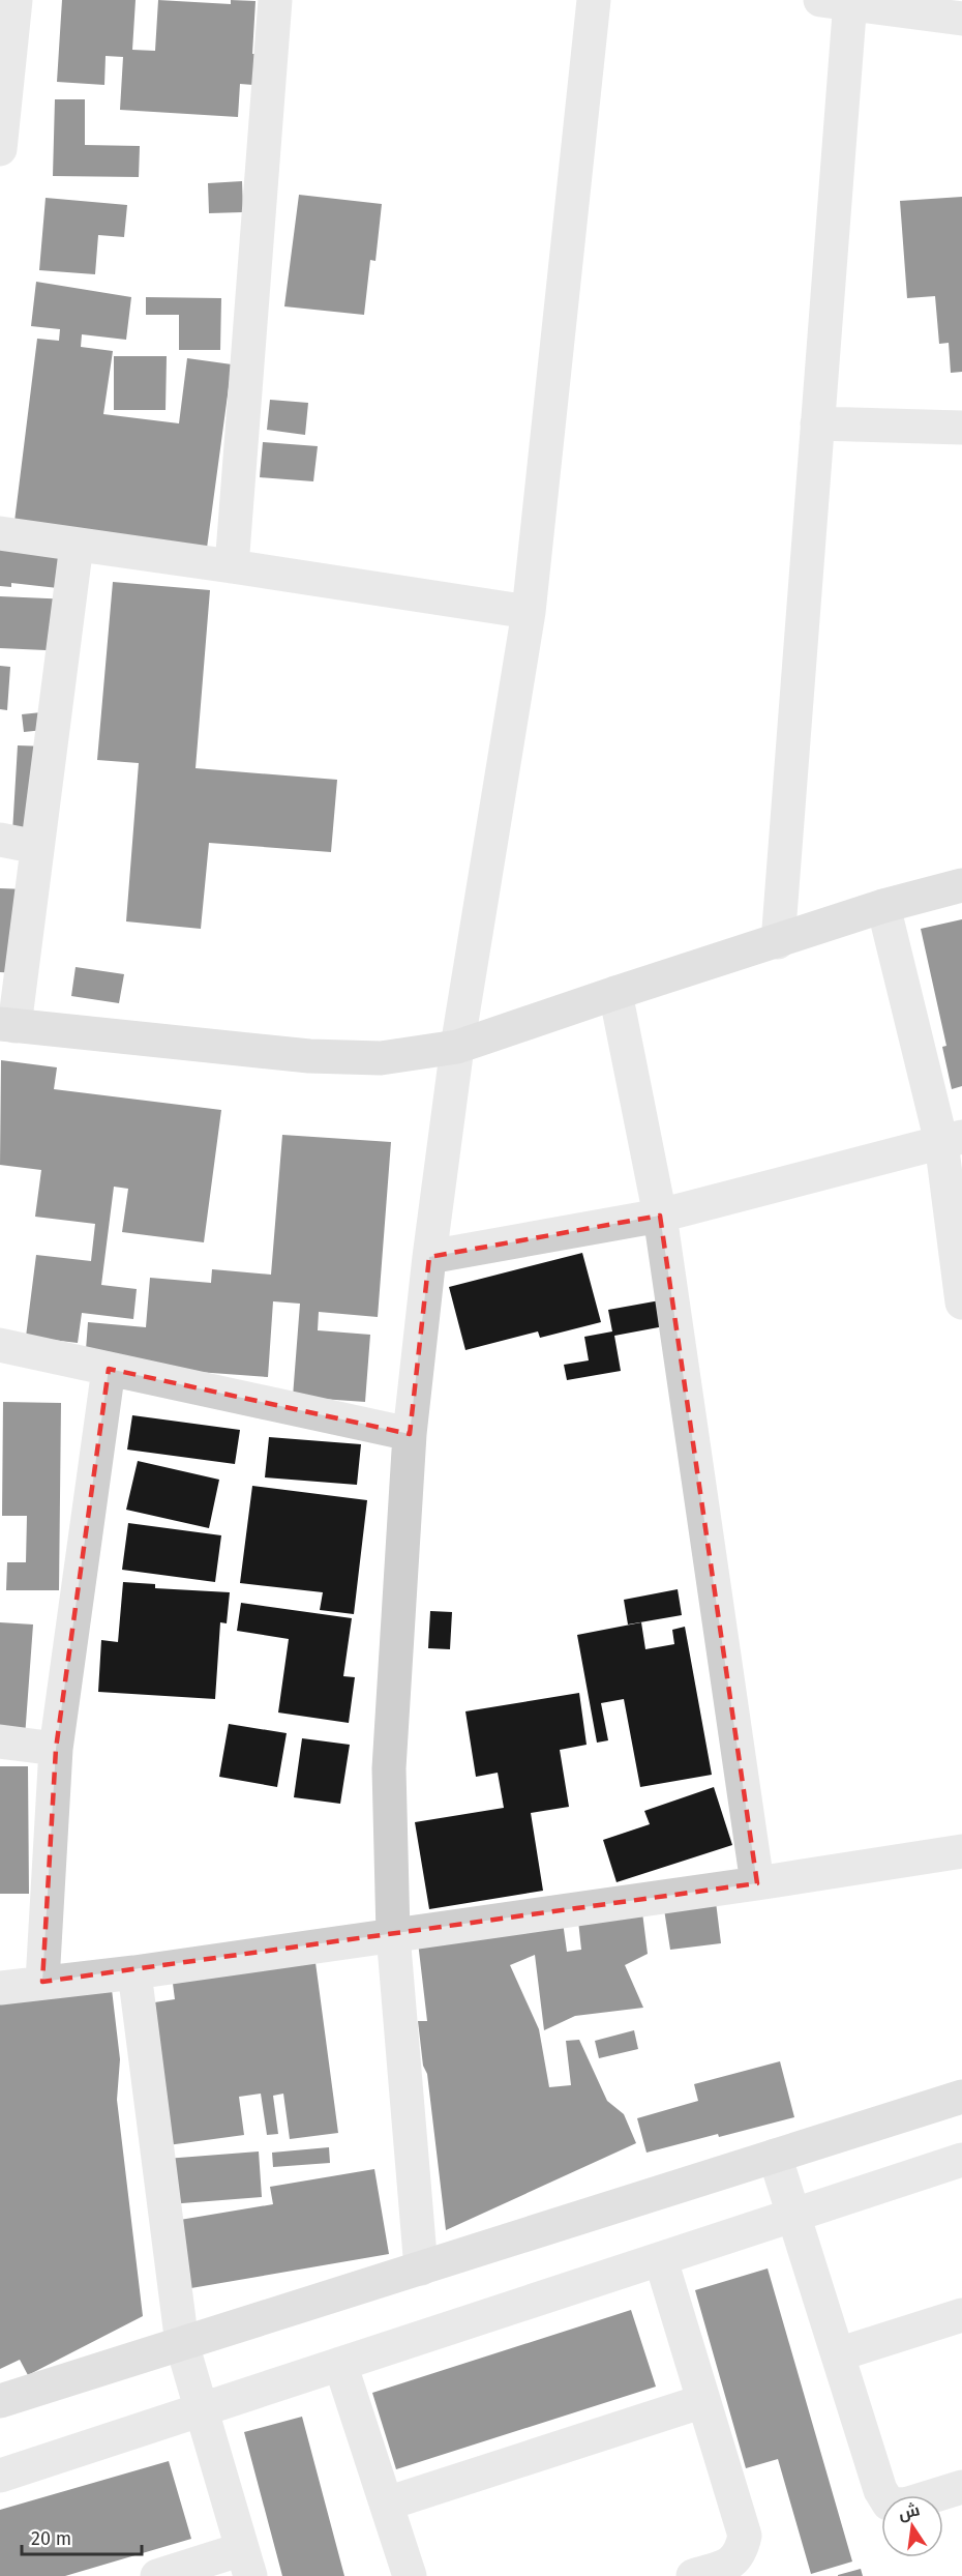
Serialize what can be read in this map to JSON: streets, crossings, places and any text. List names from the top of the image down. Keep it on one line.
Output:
{"scale_bar":"20 m","north":"top"}
